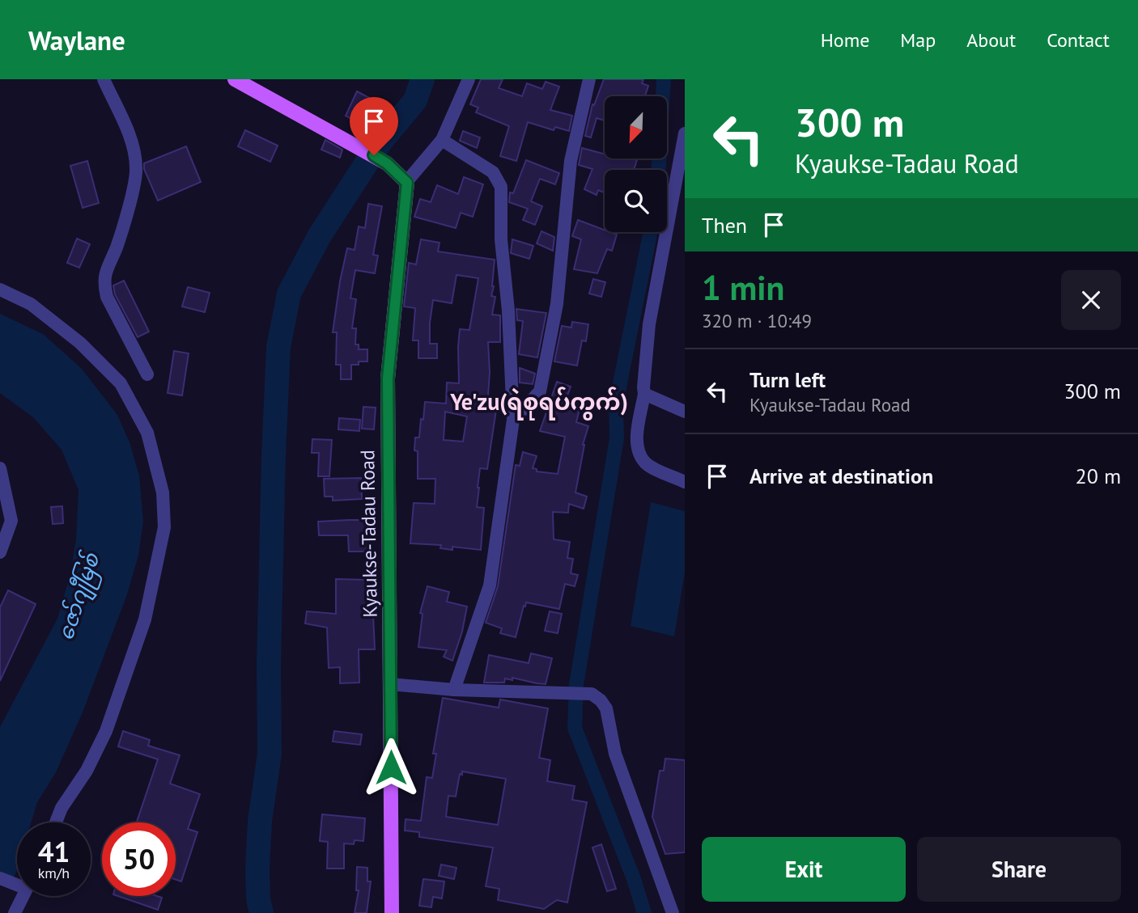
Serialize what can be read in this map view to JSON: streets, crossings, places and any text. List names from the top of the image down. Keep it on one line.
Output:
{"streets":{"main road":["Kyaukse-Tadau Road"]},"districts":["Ye'zu(ရဲစုရပ်ကွက်)"],"water":["ဇော်ဂျီမြစ်"],"north":"bottom left","page":{"header":"Waylane","nav":["Home","Map","About","Contact"],"turn":["300 m","Kyaukse-Tadau Road"],"then":"Then","heading":["1 min","320 m · 10:49"],"list":[{"name":"Turn left","note":"Kyaukse-Tadau Road","value":"300 m"},{"name":"Arrive at destination","value":"20 m"}],"speed":"41 km/h","limit":"50","buttons":["Exit","Share"]}}
